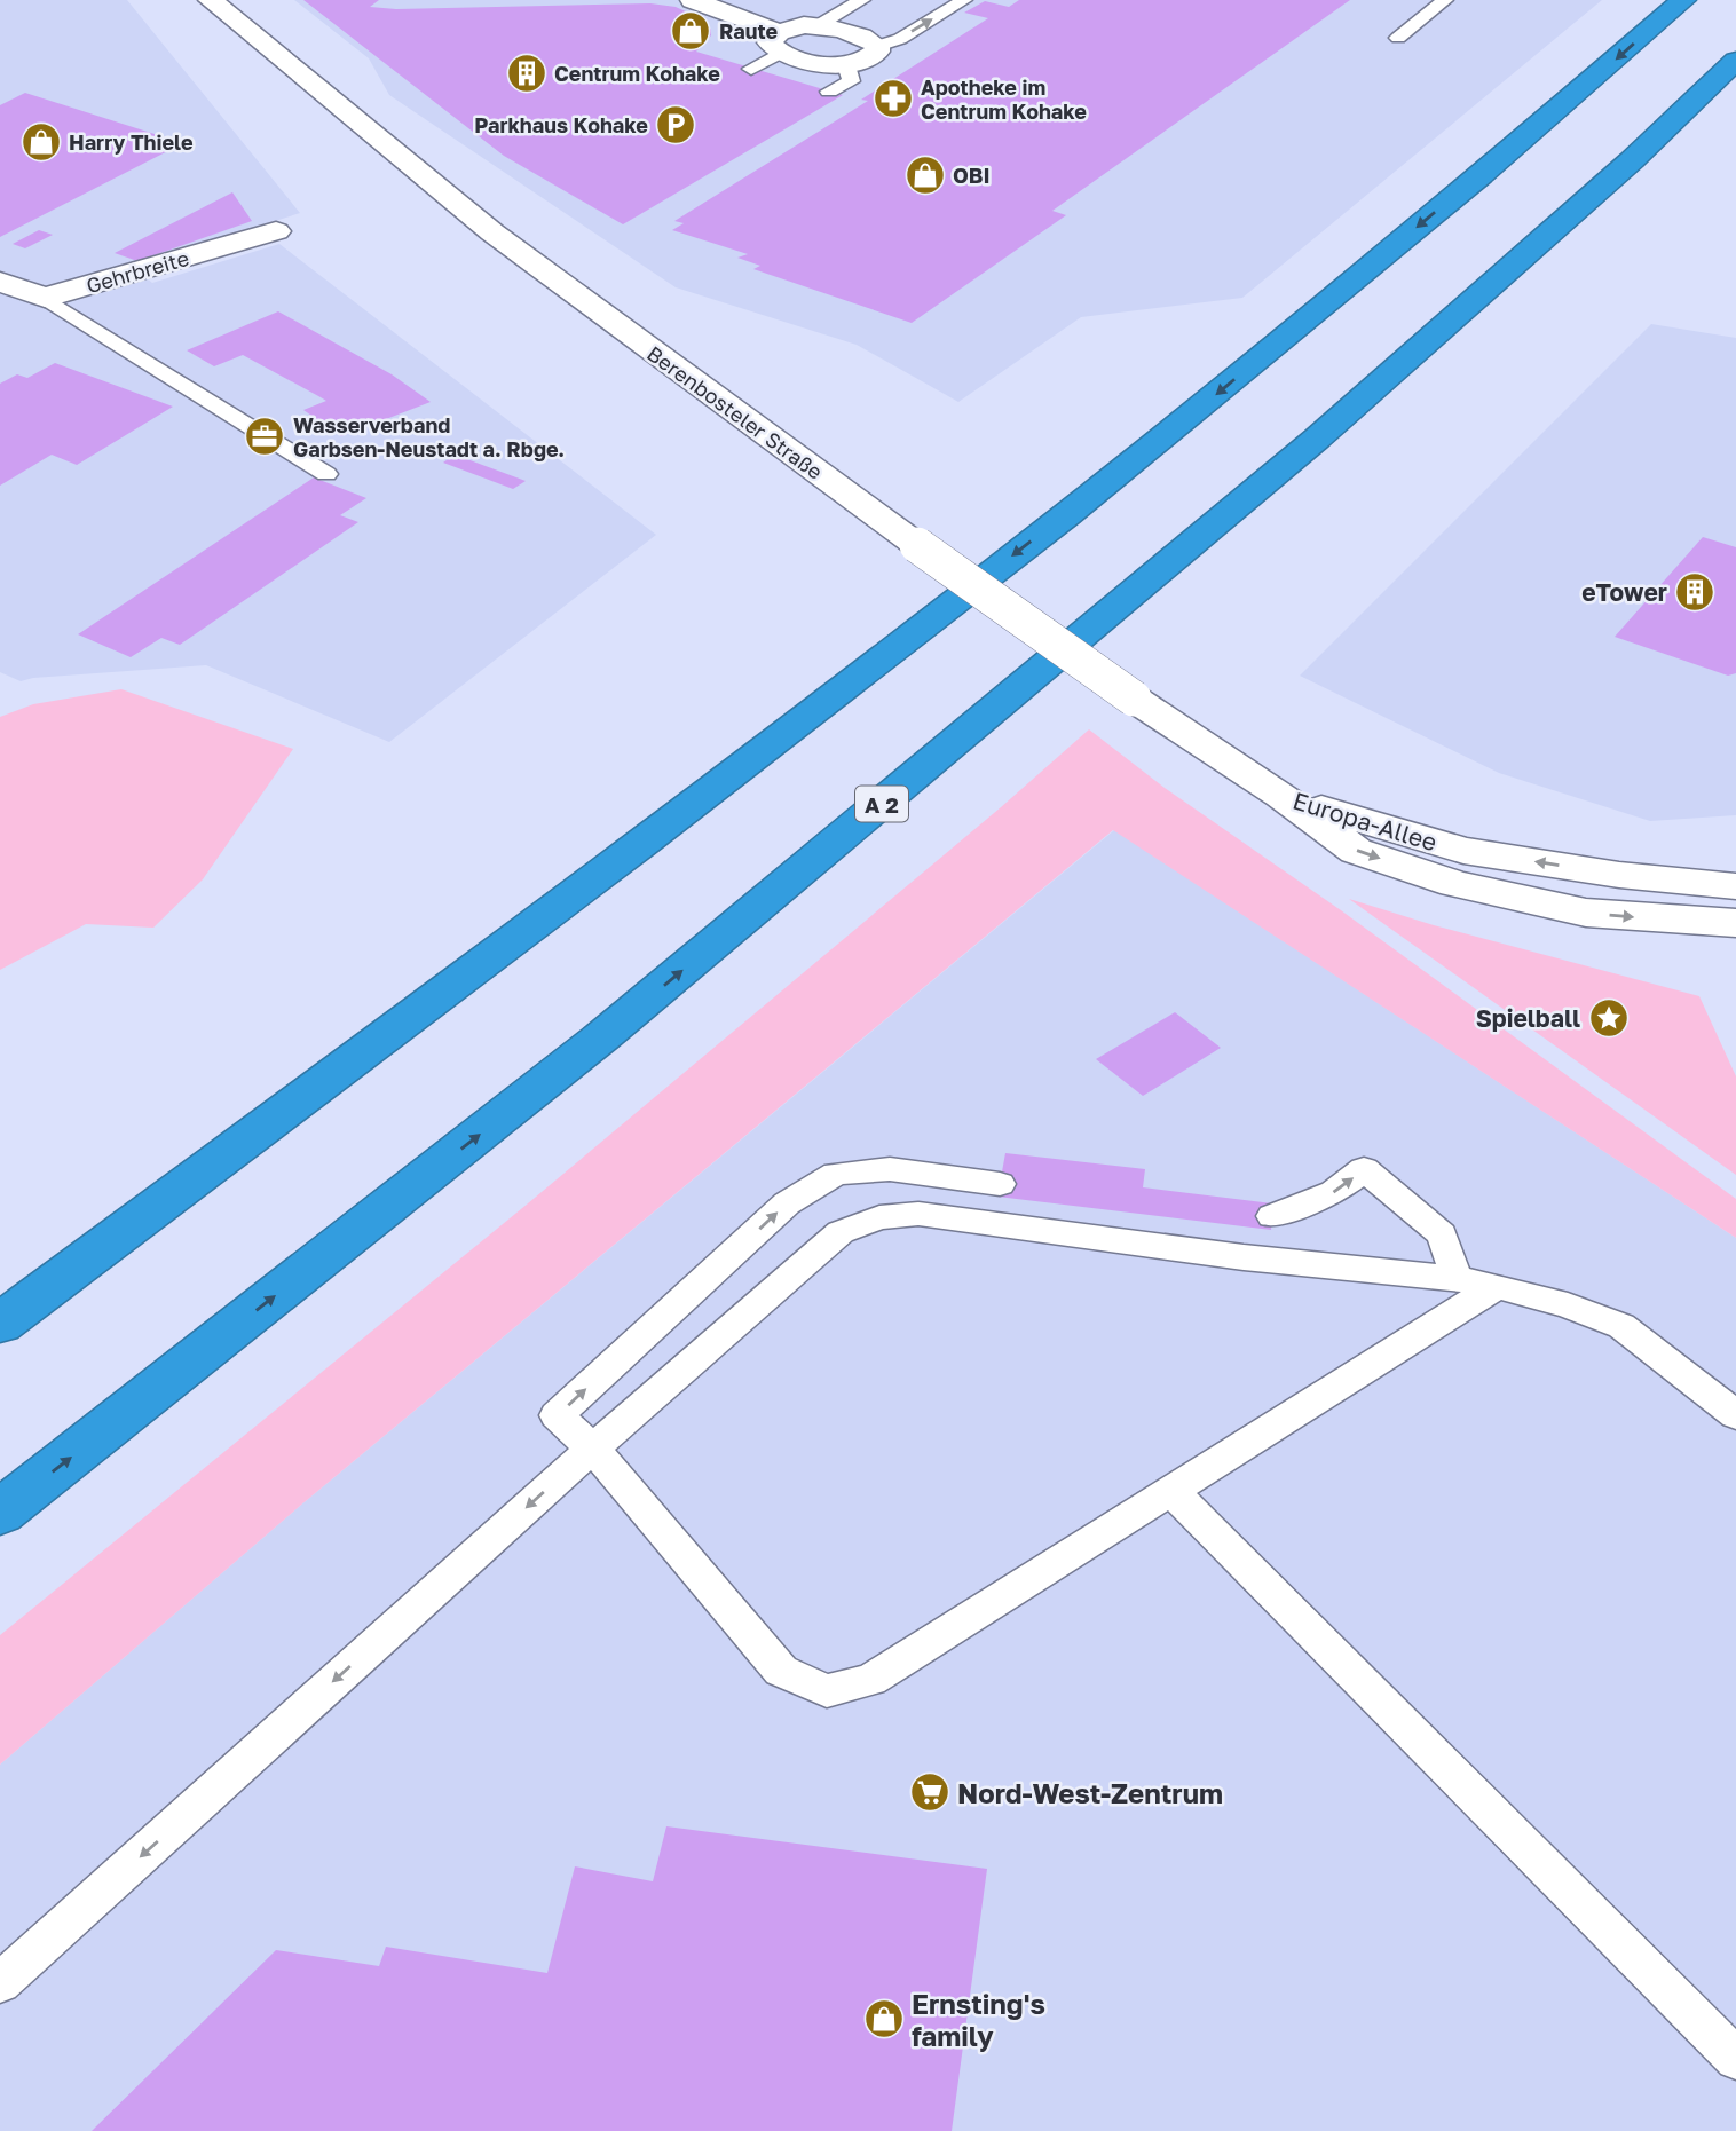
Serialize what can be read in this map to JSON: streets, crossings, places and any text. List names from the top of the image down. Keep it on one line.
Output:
{"streets":{"highway":["A 2"],"street":["Gehrbreite","Berenbosteler Straße","Europa-Allee"]},"crossings":[["Berenbosteler Straße","Europa-Allee"]],"places":{"shop":["Raute","Harry Thiele","OBI","Ernsting's family"],"building":["Centrum Kohake","eTower"],"pharmacy":["Apotheke im Centrum Kohake"],"parking":["Parkhaus Kohake"],"office":["Wasserverband Garbsen-Neustadt a. Rbge."],"place":["Spielball"],"supermarket":["Nord-West-Zentrum"]}}
